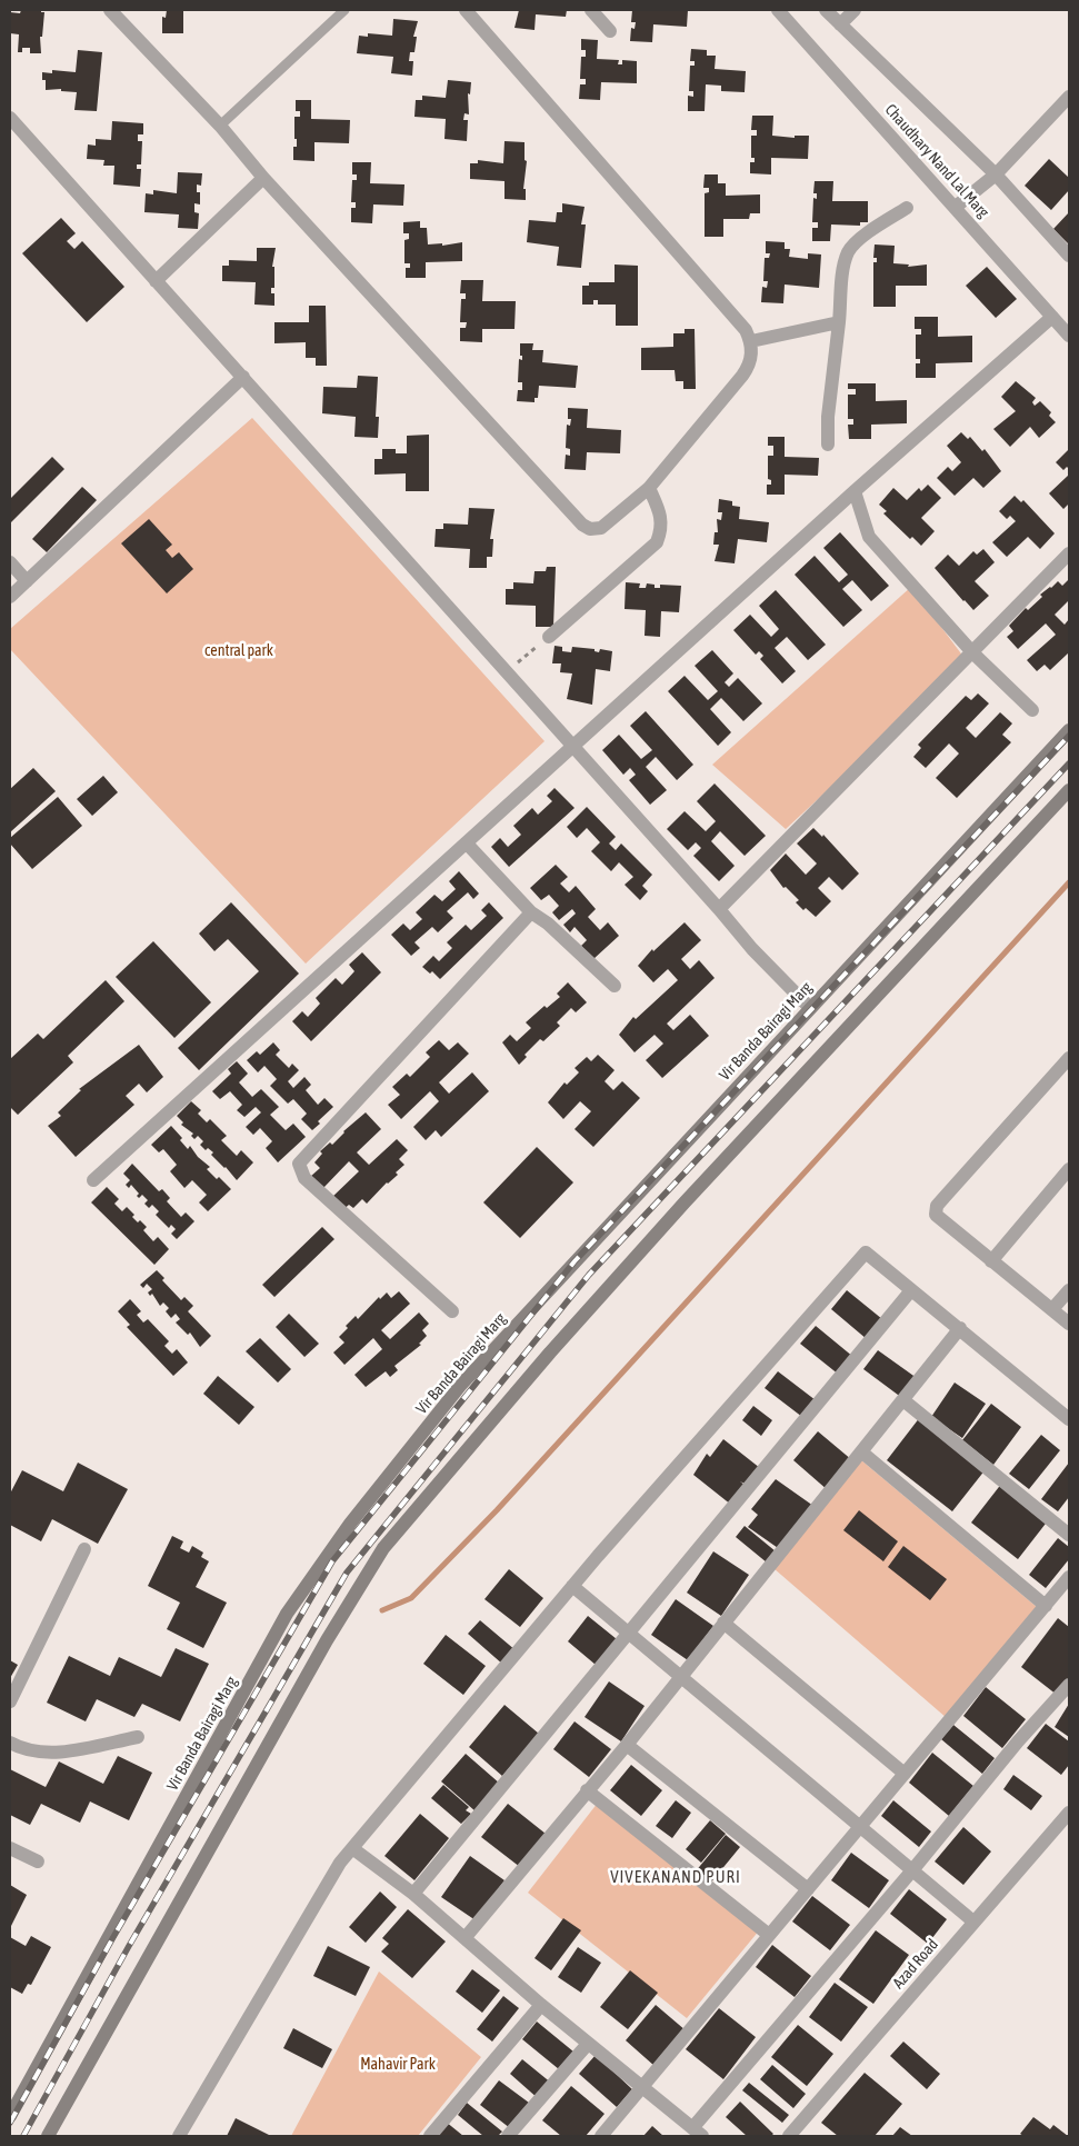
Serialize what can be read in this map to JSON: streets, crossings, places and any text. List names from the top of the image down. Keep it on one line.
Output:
{"streets":{"main road":["Vir Banda Bairagi Marg"],"street":["Chaudhary Nand Lal Marg","Azad Road"]},"districts":["VIVEKANAND PURI"],"parks":["central park","Mahavir Park"]}
